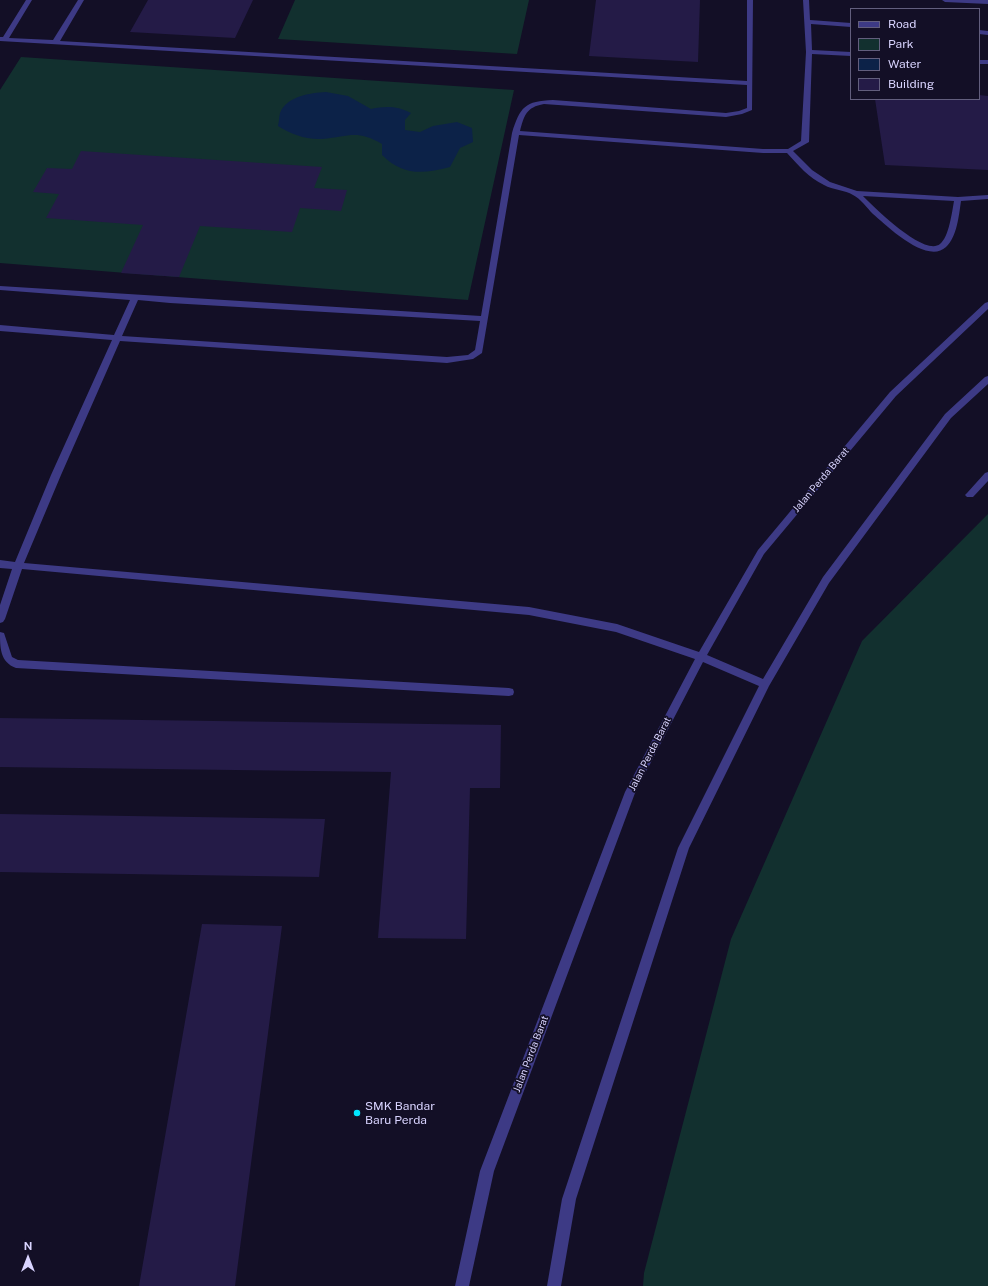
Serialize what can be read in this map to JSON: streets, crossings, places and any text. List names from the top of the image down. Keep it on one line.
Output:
{"streets":{"street":["Jalan Perda Barat"]},"places":["SMK Bandar Baru Perda"],"legend":["Road","Park","Water","Building"],"north":"top"}
